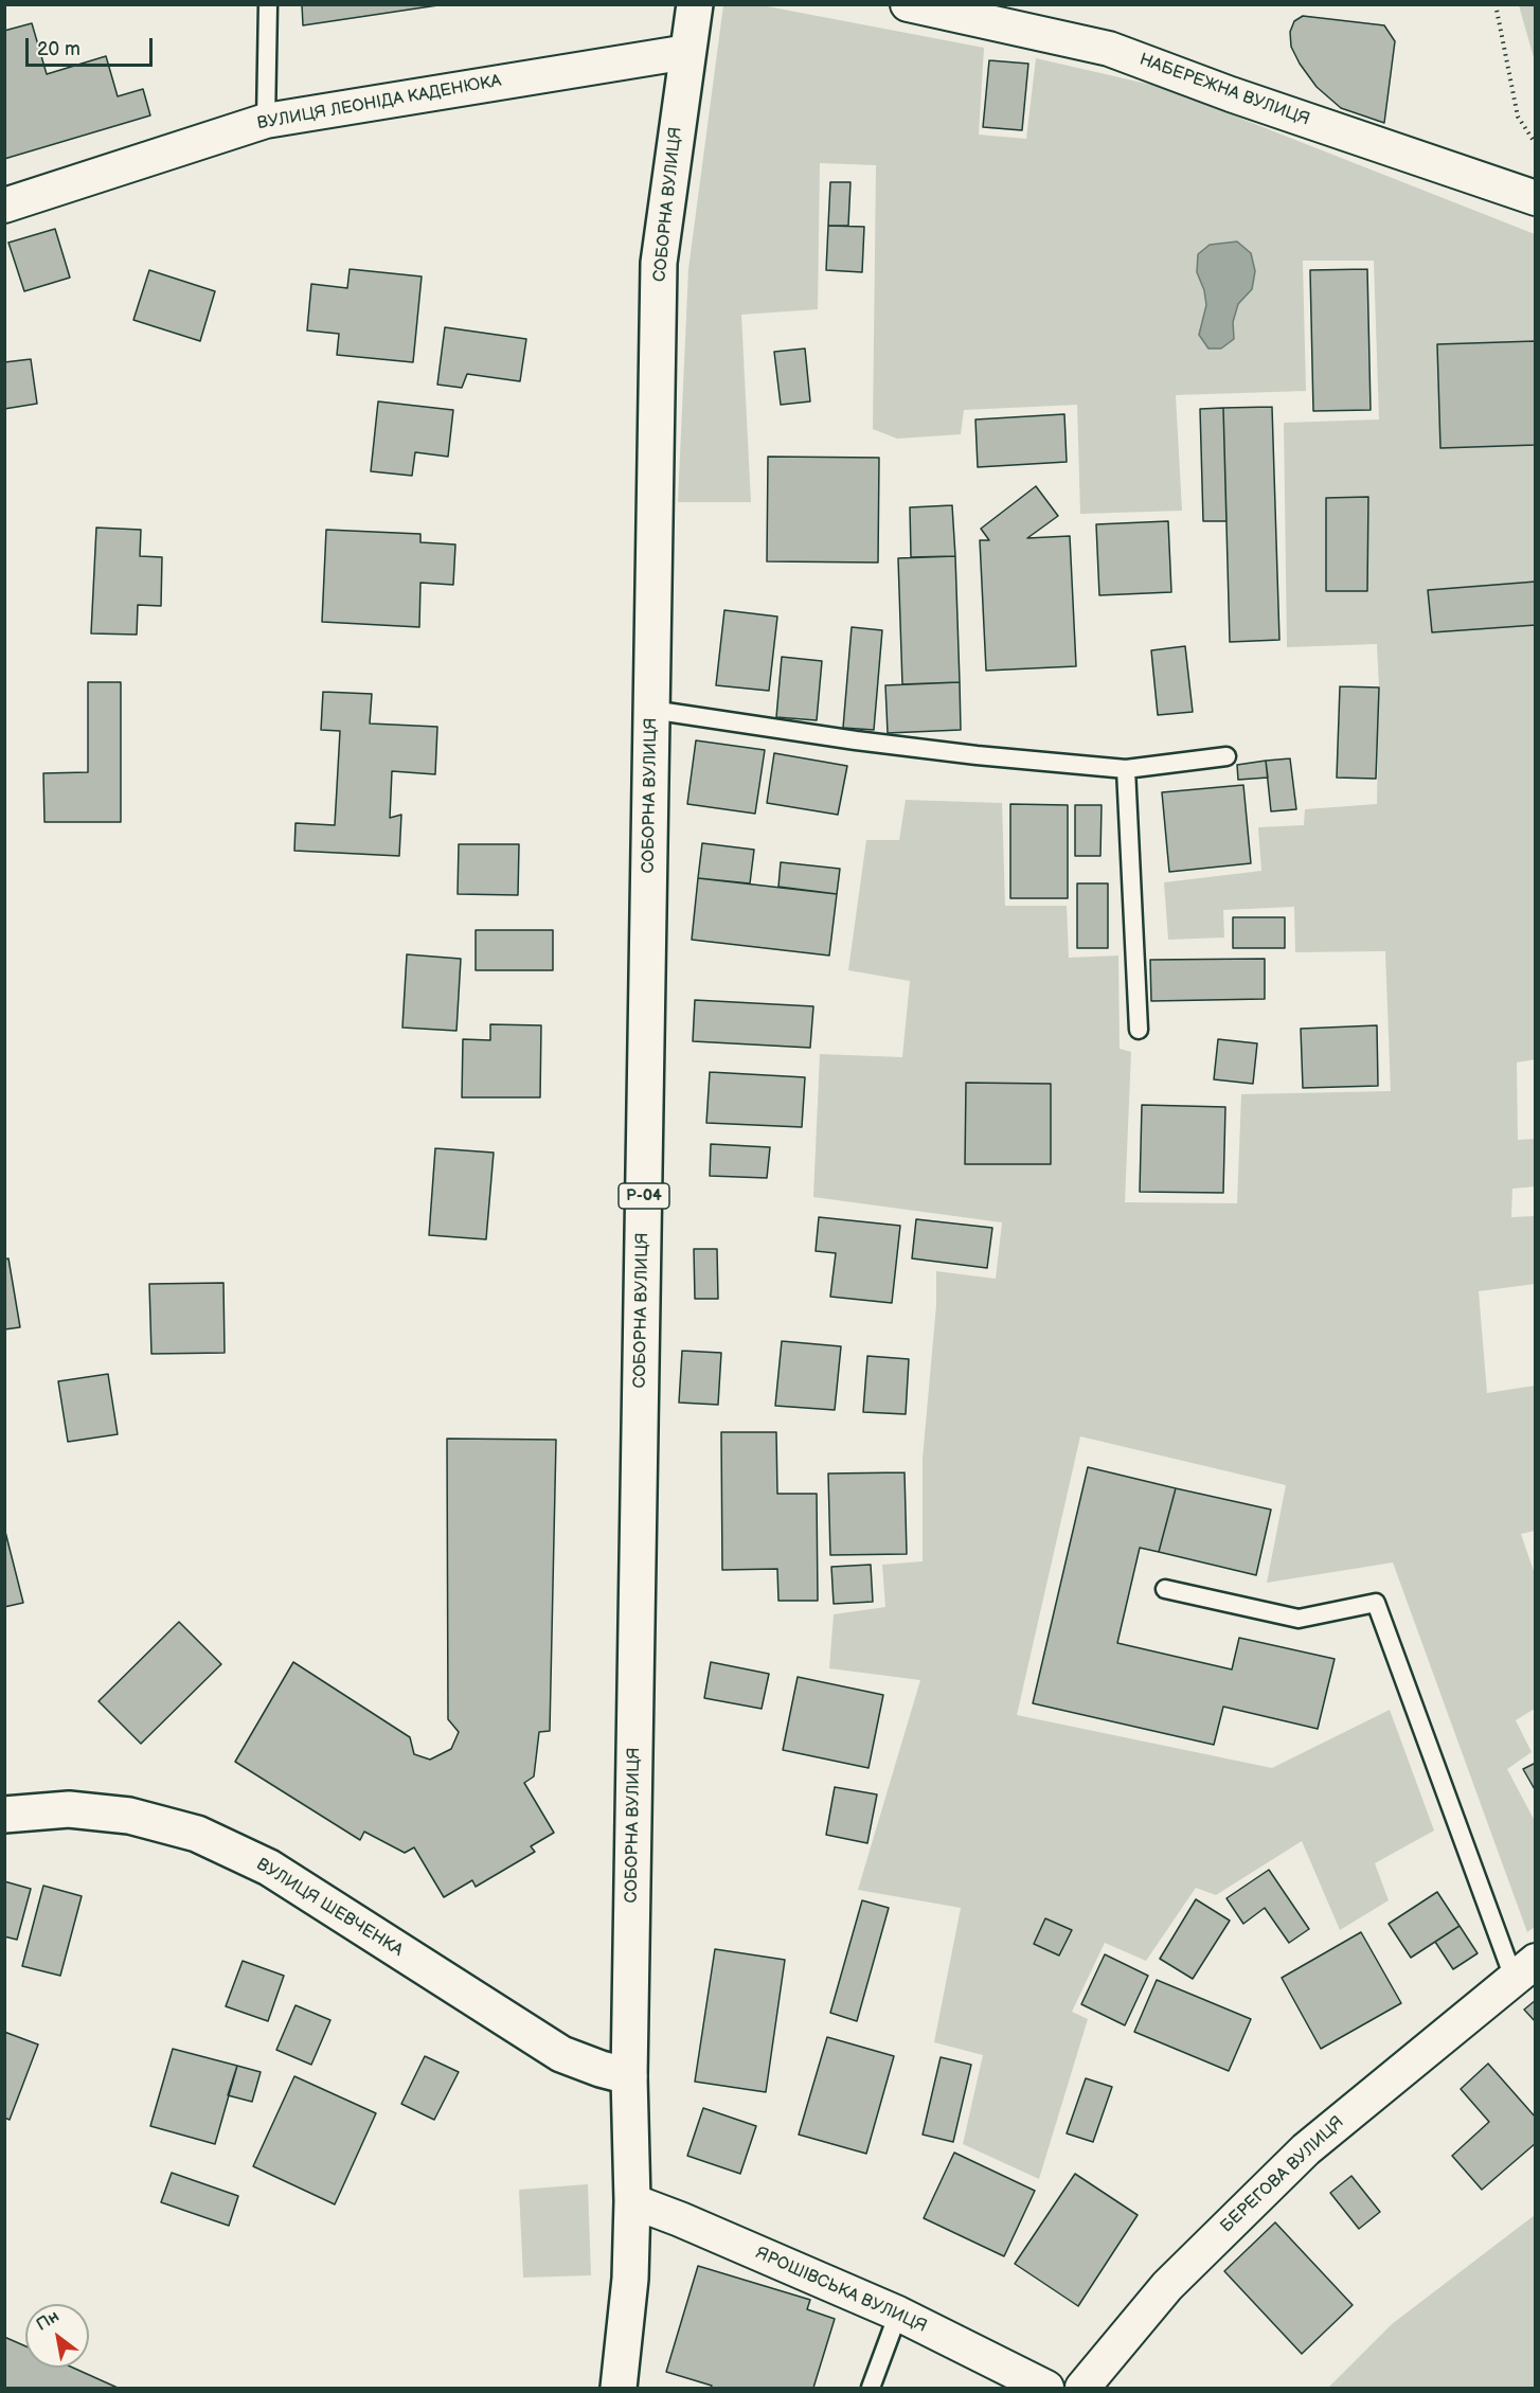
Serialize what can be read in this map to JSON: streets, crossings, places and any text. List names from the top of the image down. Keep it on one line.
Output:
{"streets":{"main road":["СОБОРНА ВУЛИЦЯ","Р-04","ВУЛИЦЯ ШЕВЧЕНКА"],"street":["НАБЕРЕЖНА ВУЛИЦЯ","ВУЛИЦЯ ЛЕОНІДА КАДЕНЮКА","БЕРЕГОВА ВУЛИЦЯ","ЯРОШІВСЬКА ВУЛИЦЯ"]},"crossings":[["ВУЛИЦЯ ЛЕОНІДА КАДЕНЮКА","СОБОРНА ВУЛИЦЯ"],["СОБОРНА ВУЛИЦЯ","ВУЛИЦЯ ШЕВЧЕНКА"],["СОБОРНА ВУЛИЦЯ","ЯРОШІВСЬКА ВУЛИЦЯ"]],"scale_bar":"20 m","north":"top left"}
